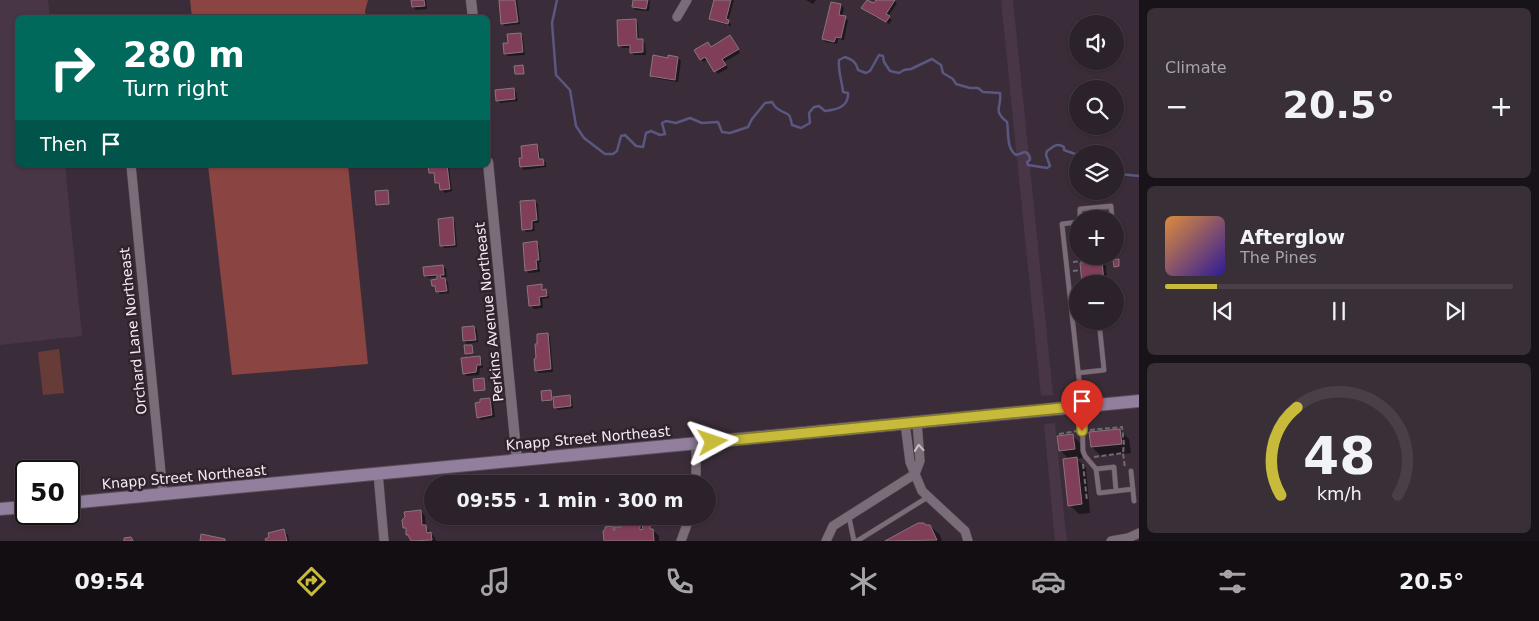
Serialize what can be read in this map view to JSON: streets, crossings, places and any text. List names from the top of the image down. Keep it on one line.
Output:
{"streets":{"main road":["Knapp Street Northeast"],"street":["Perkins Avenue Northeast","Orchard Lane Northeast"]},"crossings":[["Perkins Avenue Northeast","Knapp Street Northeast"],["Orchard Lane Northeast","Knapp Street Northeast"]],"page":{"tile":"Climate","map_buttons":["+","−"],"turn":["280 m","Turn right"],"heat":["−","20.5°","+"],"then":"Then","song":["Afterglow","The Pines"],"limit":"50","trip":"09:55 · 1 min · 300 m","tabs":["09:54","20.5°"],"gauge":["48","km/h"]}}
